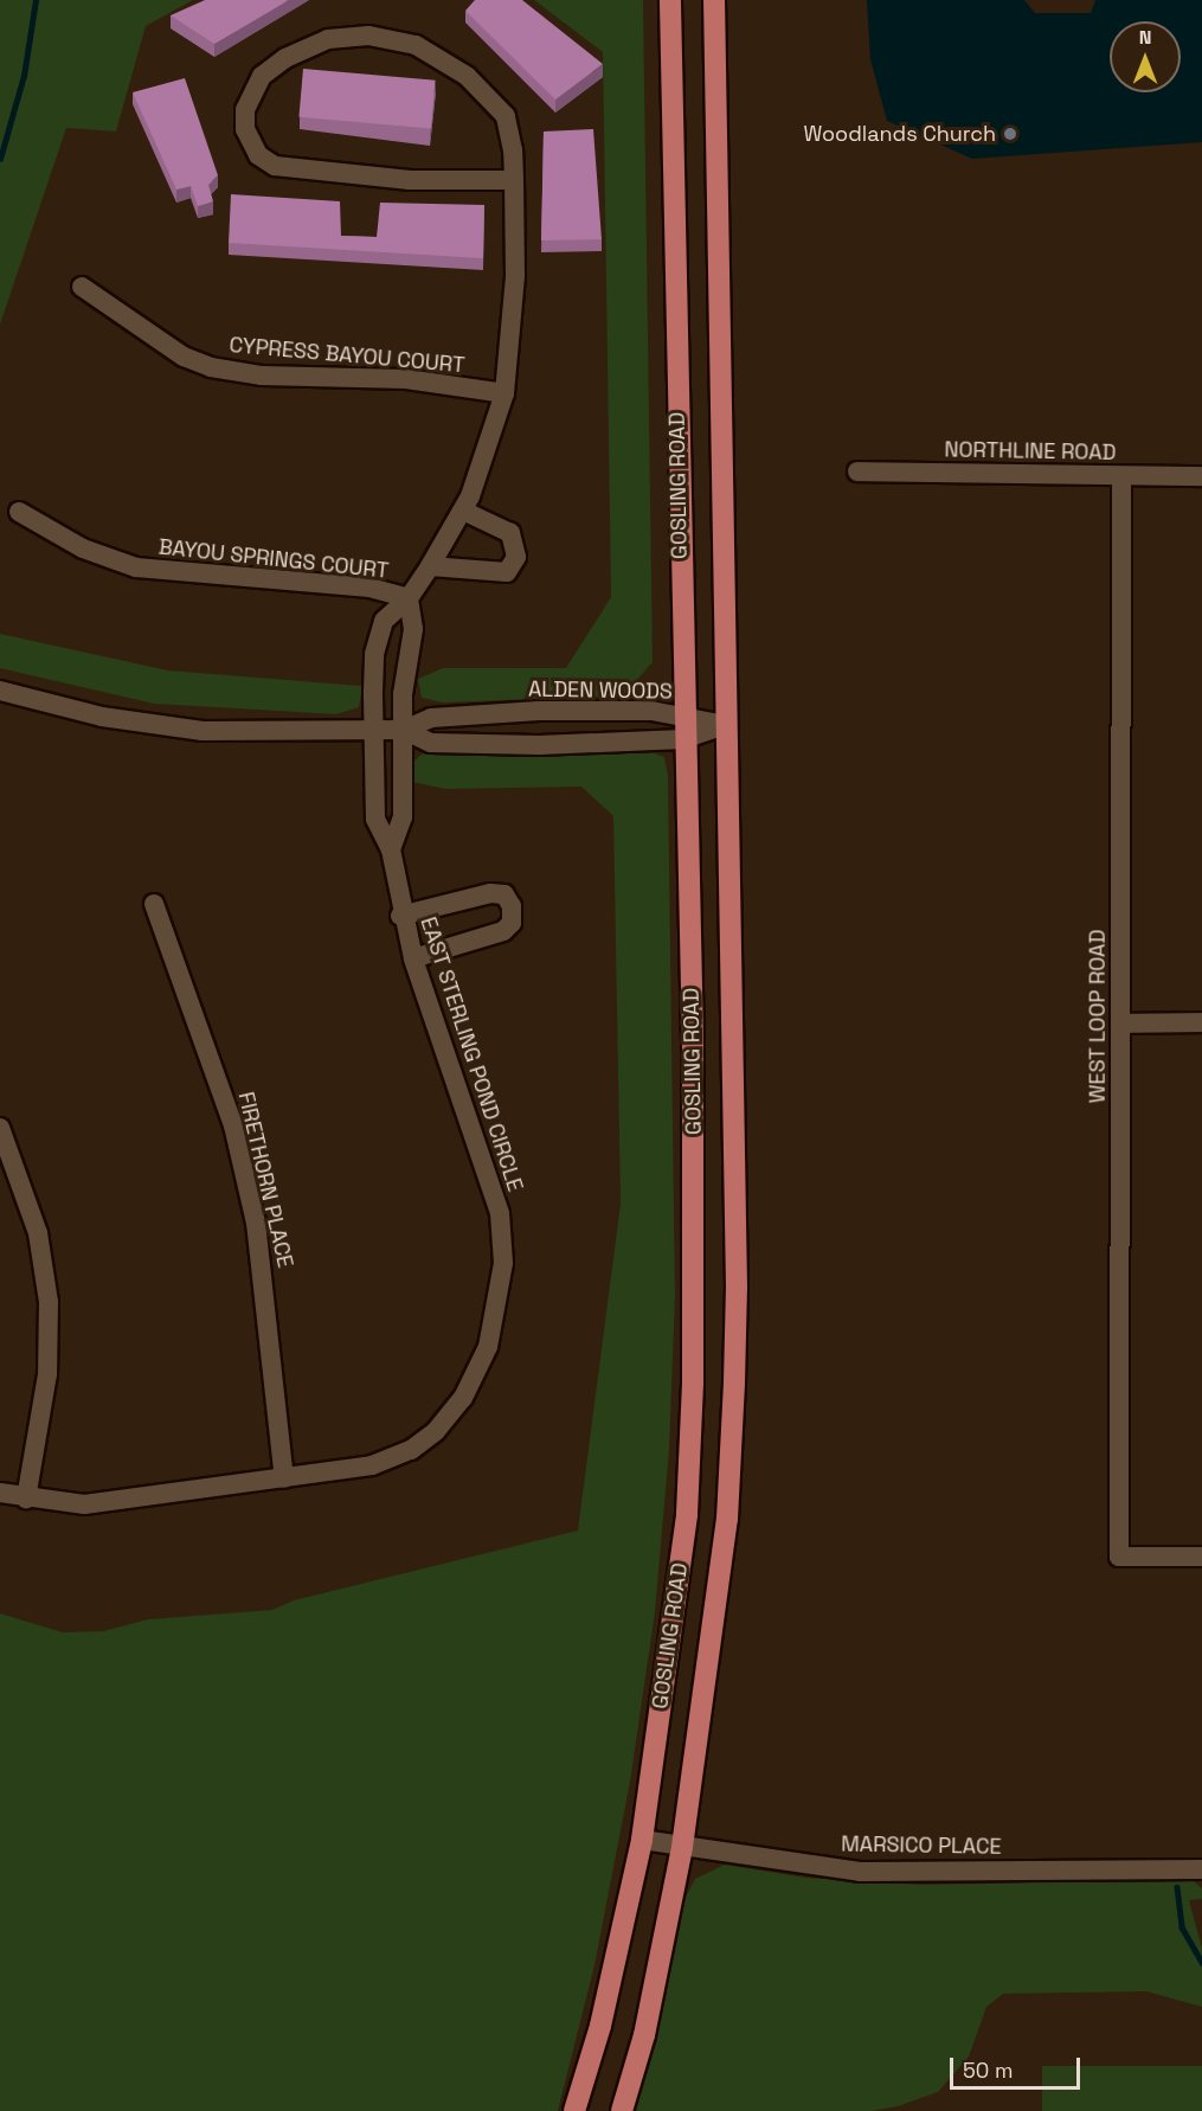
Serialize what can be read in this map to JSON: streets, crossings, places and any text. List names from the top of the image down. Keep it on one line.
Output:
{"streets":{"main road":["GOSLING ROAD"],"street":["CYPRESS BAYOU COURT","NORTHLINE ROAD","BAYOU SPRINGS COURT","ALDEN WOODS","WEST LOOP ROAD","EAST STERLING POND CIRCLE","FIRETHORN PLACE","MARSICO PLACE"]},"crossings":[["CYPRESS BAYOU COURT","EAST STERLING POND CIRCLE"],["NORTHLINE ROAD","WEST LOOP ROAD"],["GOSLING ROAD","ALDEN WOODS"],["GOSLING ROAD","MARSICO PLACE"],["BAYOU SPRINGS COURT","EAST STERLING POND CIRCLE"],["ALDEN WOODS","EAST STERLING POND CIRCLE"],["EAST STERLING POND CIRCLE","FIRETHORN PLACE"]],"places":["Woodlands Church"],"scale_bar":"50 m","north":"top"}
